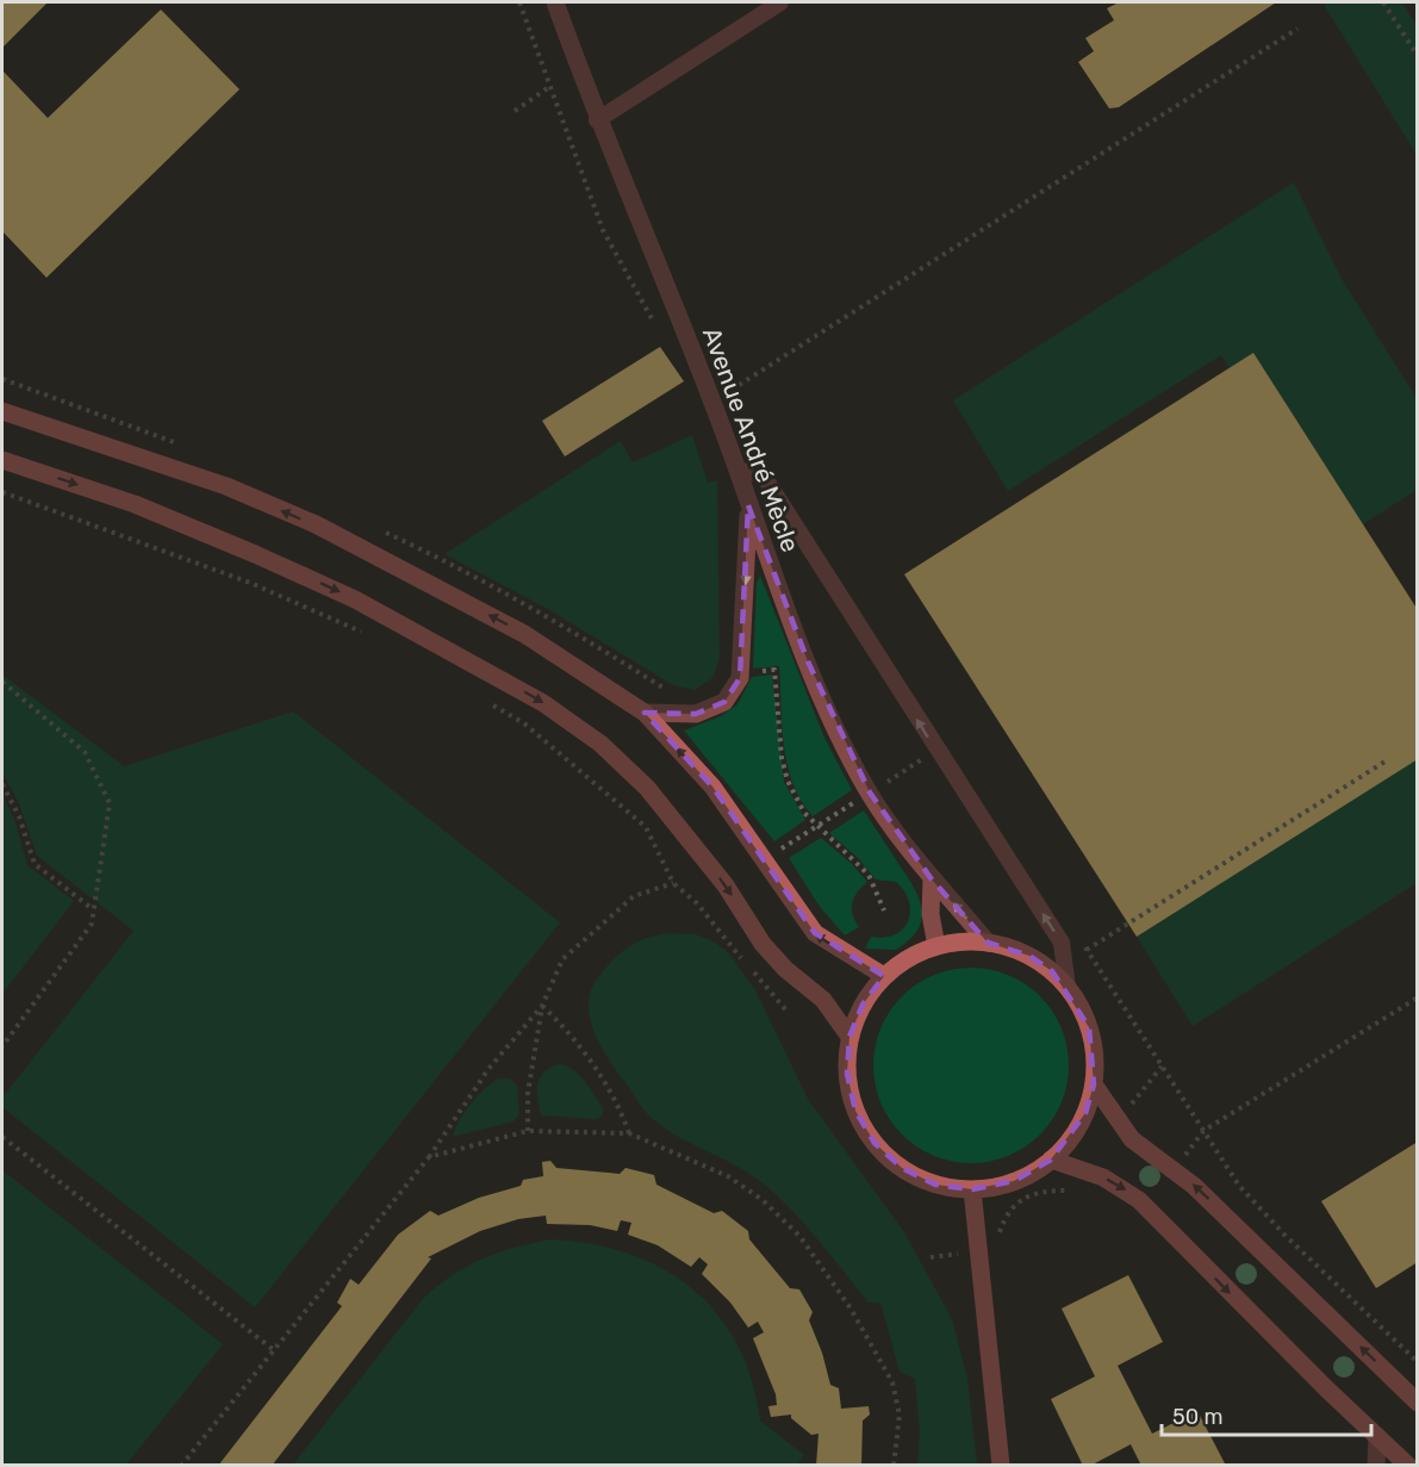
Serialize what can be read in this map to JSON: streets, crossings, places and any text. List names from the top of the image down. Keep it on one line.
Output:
{"streets":{"street":["Avenue André Mècle"]},"scale_bar":"50 m"}
